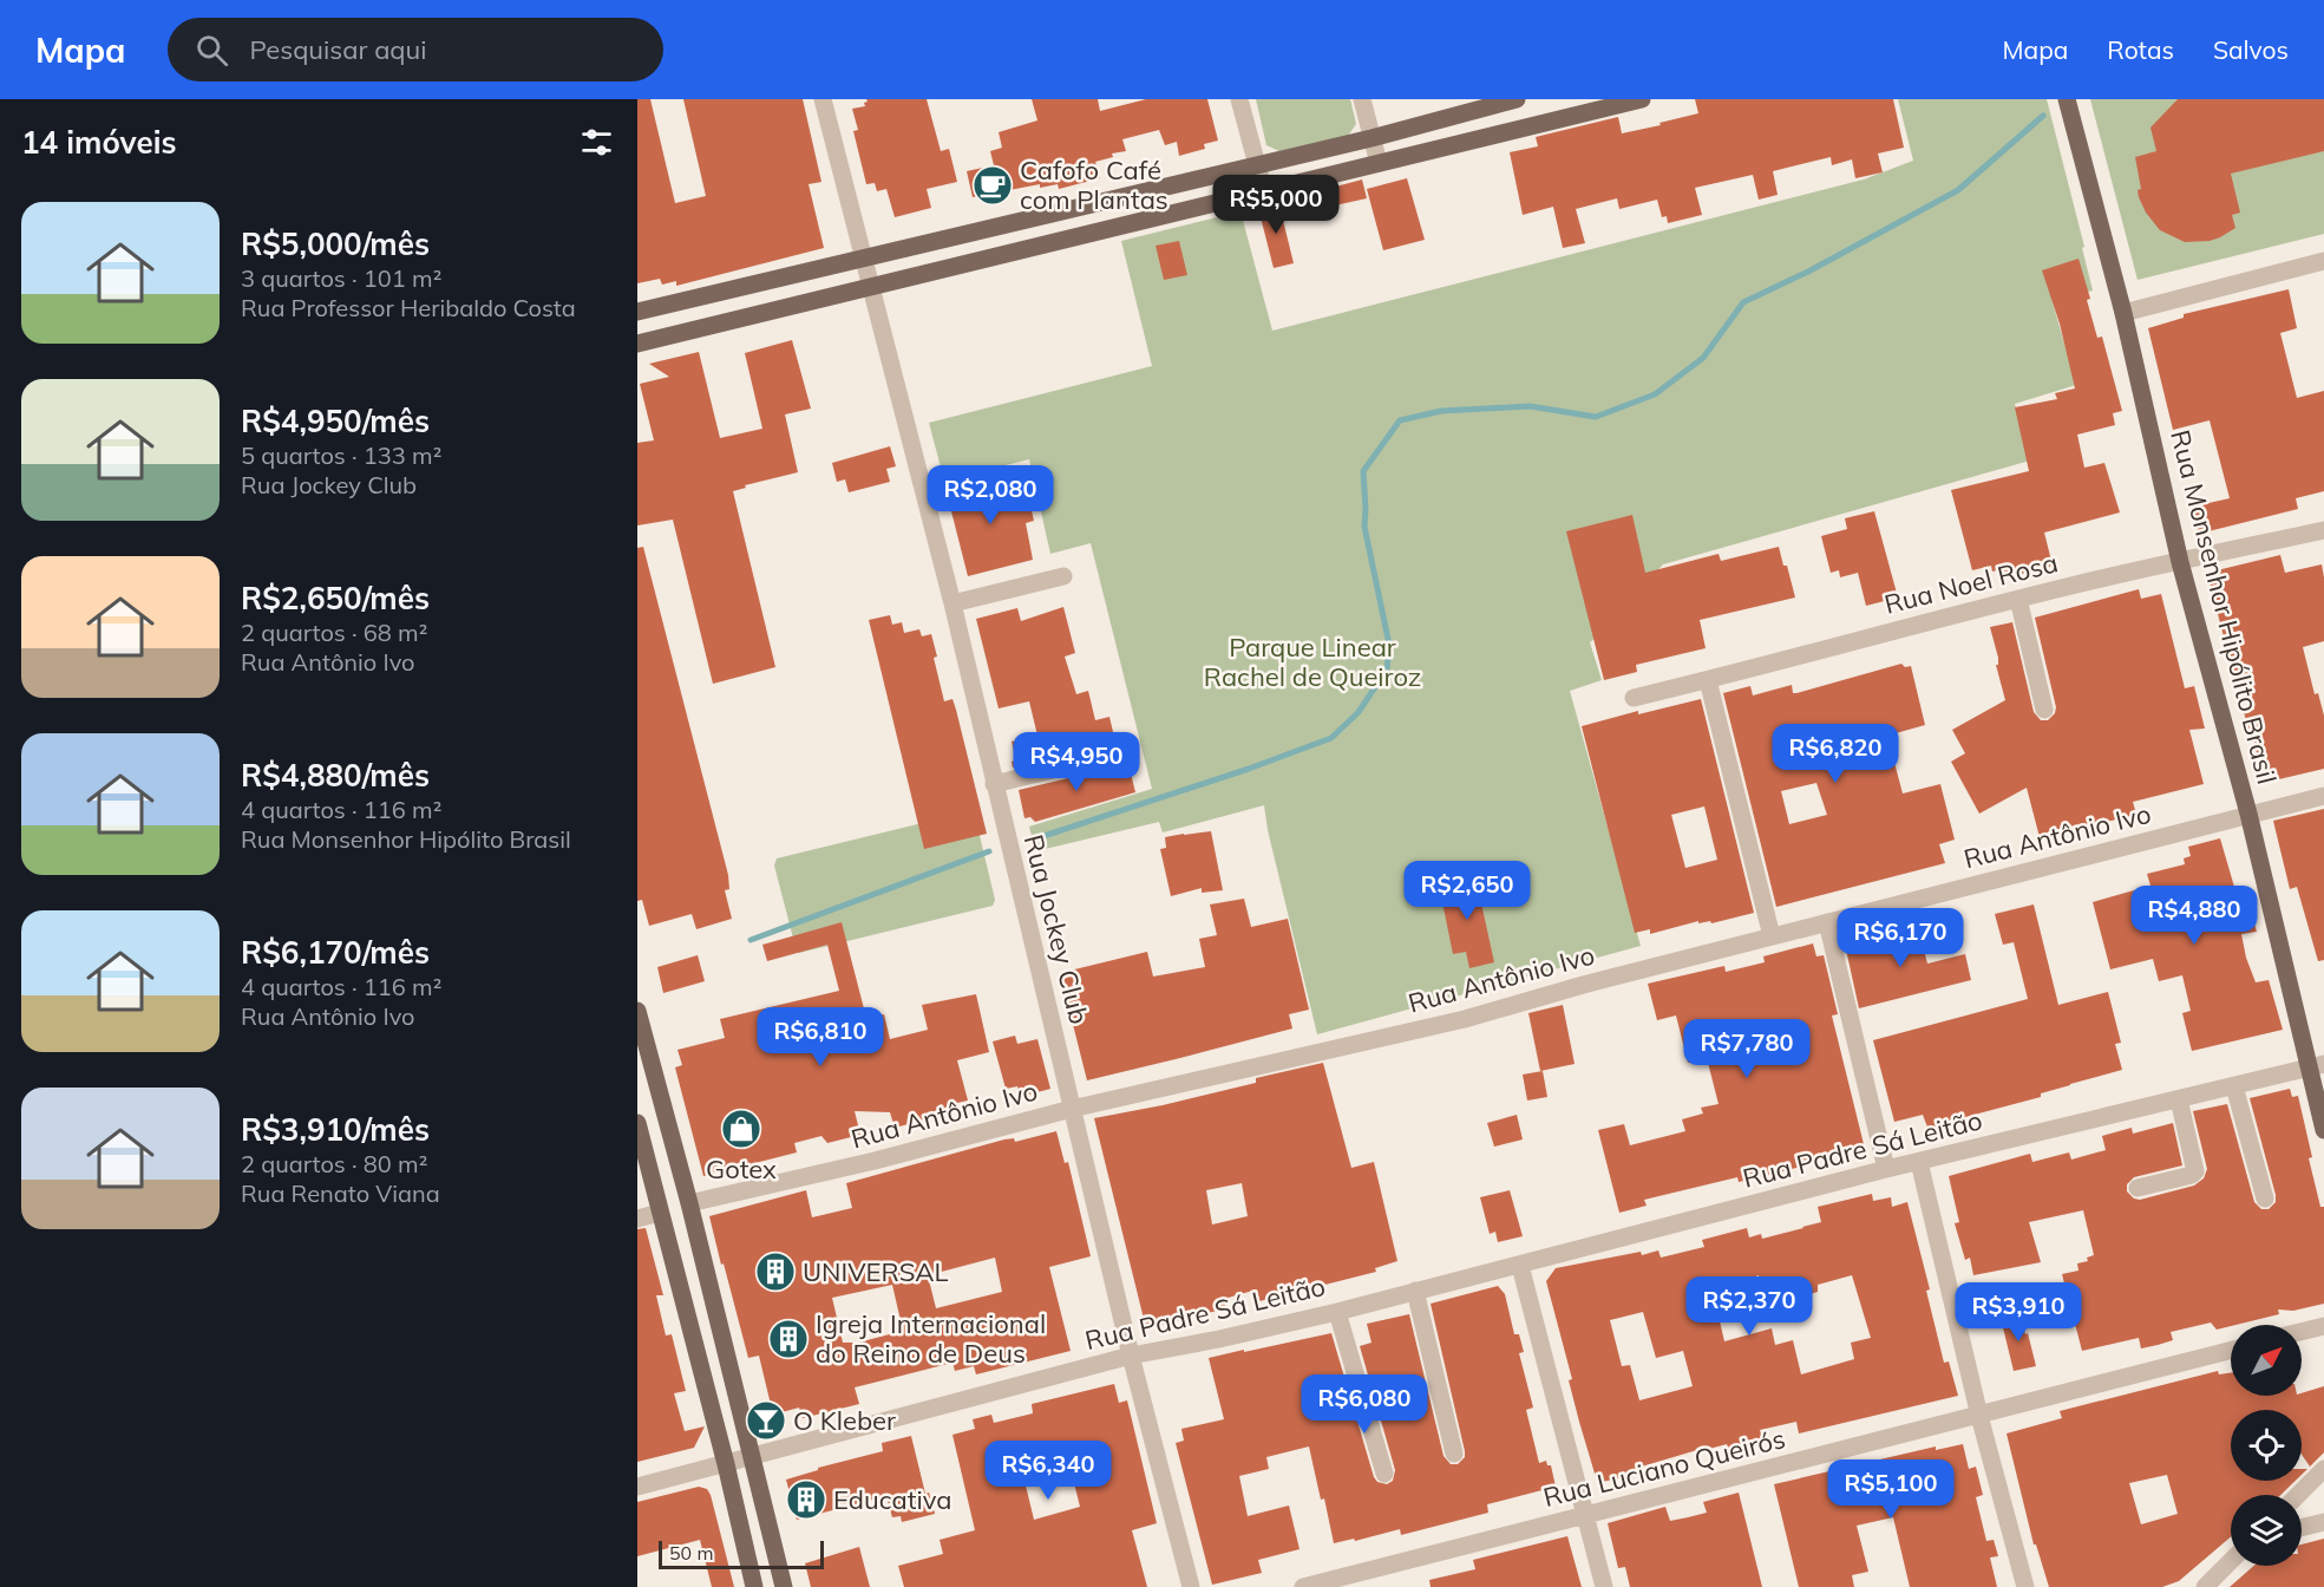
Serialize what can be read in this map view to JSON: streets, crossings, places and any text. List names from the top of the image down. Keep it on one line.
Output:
{"streets":{"main road":["Rua Monsenhor Hipólito Brasil"],"street":["Rua Noel Rosa","Rua Antônio Ivo","Rua Jockey Club","Rua Padre Sá Leitão","Rua Luciano Queirós"]},"crossings":[["Rua Noel Rosa","Rua Monsenhor Hipólito Brasil"],["Rua Monsenhor Hipólito Brasil","Rua Antônio Ivo"],["Rua Monsenhor Hipólito Brasil","Rua Padre Sá Leitão"],["Rua Antônio Ivo","Rua Jockey Club"],["Rua Jockey Club","Rua Padre Sá Leitão"]],"parks":["Parque Linear Rachel de Queiroz"],"places":{"cafe":["Cafofo Café com Plantas"],"shop":["Gotex"],"building":["UNIVERSAL","Igreja Internacional do Reino de Deus","Educativa"],"bar":["O Kleber"]},"scale_bar":"50 m","north":"top right","page":{"header":"Mapa","search":"Pesquisar aqui","nav":["Mapa","Rotas","Salvos"],"heading":"14 imóveis","price":["R$5,000","R$2,080","R$6,820","R$4,950","R$2,650","R$4,880","R$6,170","R$6,810","R$7,780","R$2,370","R$3,910","R$6,080","R$6,340","R$5,100"],"list":[{"name":"R$5,000/mês","note":"3 quartos · 101 m² · Rua Professor Heribaldo Costa"},{"name":"R$4,950/mês","note":"5 quartos · 133 m² · Rua Jockey Club"},{"name":"R$2,650/mês","note":"2 quartos · 68 m² · Rua Antônio Ivo"},{"name":"R$4,880/mês","note":"4 quartos · 116 m² · Rua Monsenhor Hipólito Brasil"},{"name":"R$6,170/mês","note":"4 quartos · 116 m² · Rua Antônio Ivo"},{"name":"R$3,910/mês","note":"2 quartos · 80 m² · Rua Renato Viana"}],"scale":"50 m"}}
